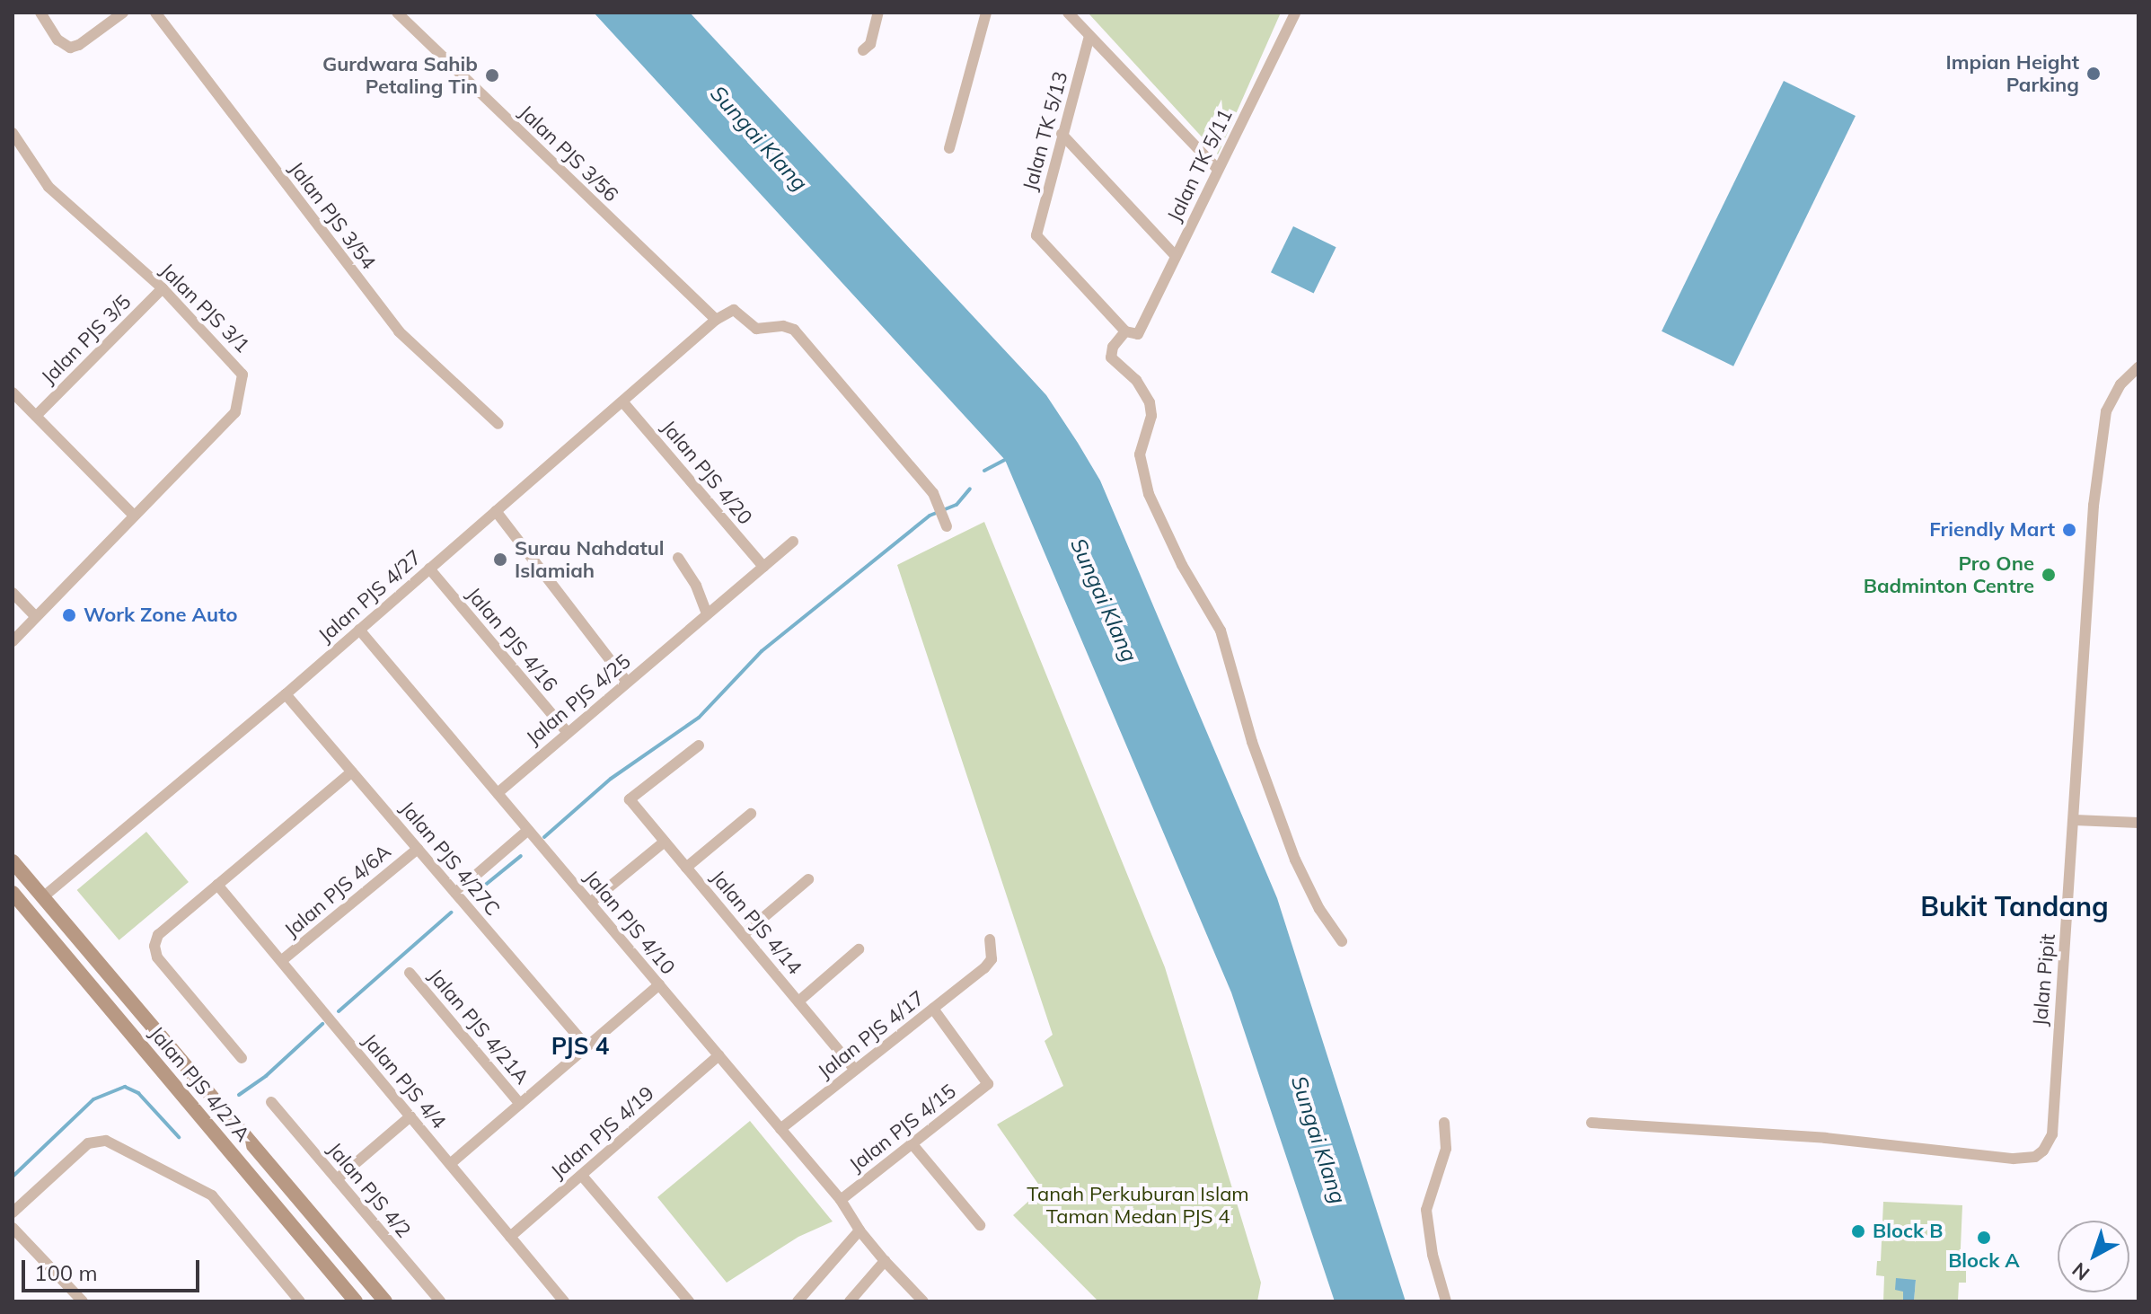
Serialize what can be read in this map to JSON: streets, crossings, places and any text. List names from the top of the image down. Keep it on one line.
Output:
{"streets":{"main road":["Jalan PJS 4/27A"],"street":["Jalan TK 5/13","Jalan PJS 3/56","Jalan TK 5/11","Jalan PJS 3/54","Jalan PJS 3/1","Jalan PJS 3/5","Jalan PJS 4/20","Jalan PJS 4/27","Jalan PJS 4/16","Jalan PJS 4/25","Jalan PJS 4/27C","Jalan PJS 4/6A","Jalan PJS 4/10","Jalan PJS 4/14","Jalan Pipit","Jalan PJS 4/21A","Jalan PJS 4/17","Jalan PJS 4/4","Jalan PJS 4/15","Jalan PJS 4/19","Jalan PJS 4/2"]},"crossings":[["Jalan TK 5/13","Jalan TK 5/11"],["Jalan PJS 3/56","Jalan PJS 4/27"],["Jalan PJS 3/1","Jalan PJS 3/5"],["Jalan PJS 4/20","Jalan PJS 4/27"],["Jalan PJS 4/27","Jalan PJS 4/16"],["Jalan PJS 4/27","Jalan PJS 4/27C"],["Jalan PJS 4/27","Jalan PJS 4/10"],["Jalan PJS 4/27","Jalan PJS 4/27A"],["Jalan PJS 4/16","Jalan PJS 4/25"],["Jalan PJS 4/25","Jalan PJS 4/10"],["Jalan PJS 4/27C","Jalan PJS 4/6A"],["Jalan PJS 4/6A","Jalan PJS 4/4"],["Jalan PJS 4/10","Jalan PJS 4/17"],["Jalan PJS 4/10","Jalan PJS 4/15"],["Jalan PJS 4/10","Jalan PJS 4/19"],["Jalan PJS 4/14","Jalan PJS 4/17"],["Jalan PJS 4/17","Jalan PJS 4/15"],["Jalan PJS 4/4","Jalan PJS 4/19"]],"districts":["Bukit Tandang","PJS 4"],"water":["Sungai Klang"],"parks":["Tanah Perkuburan Islam Taman Medan PJS 4"],"places":["Impian Height Parking","Gurdwara Sahib Petaling Tin","Friendly Mart","Surau Nahdatul Islamiah","Pro One Badminton Centre","Work Zone Auto","Block B","Block A"],"scale_bar":"100 m","north":"bottom left"}
